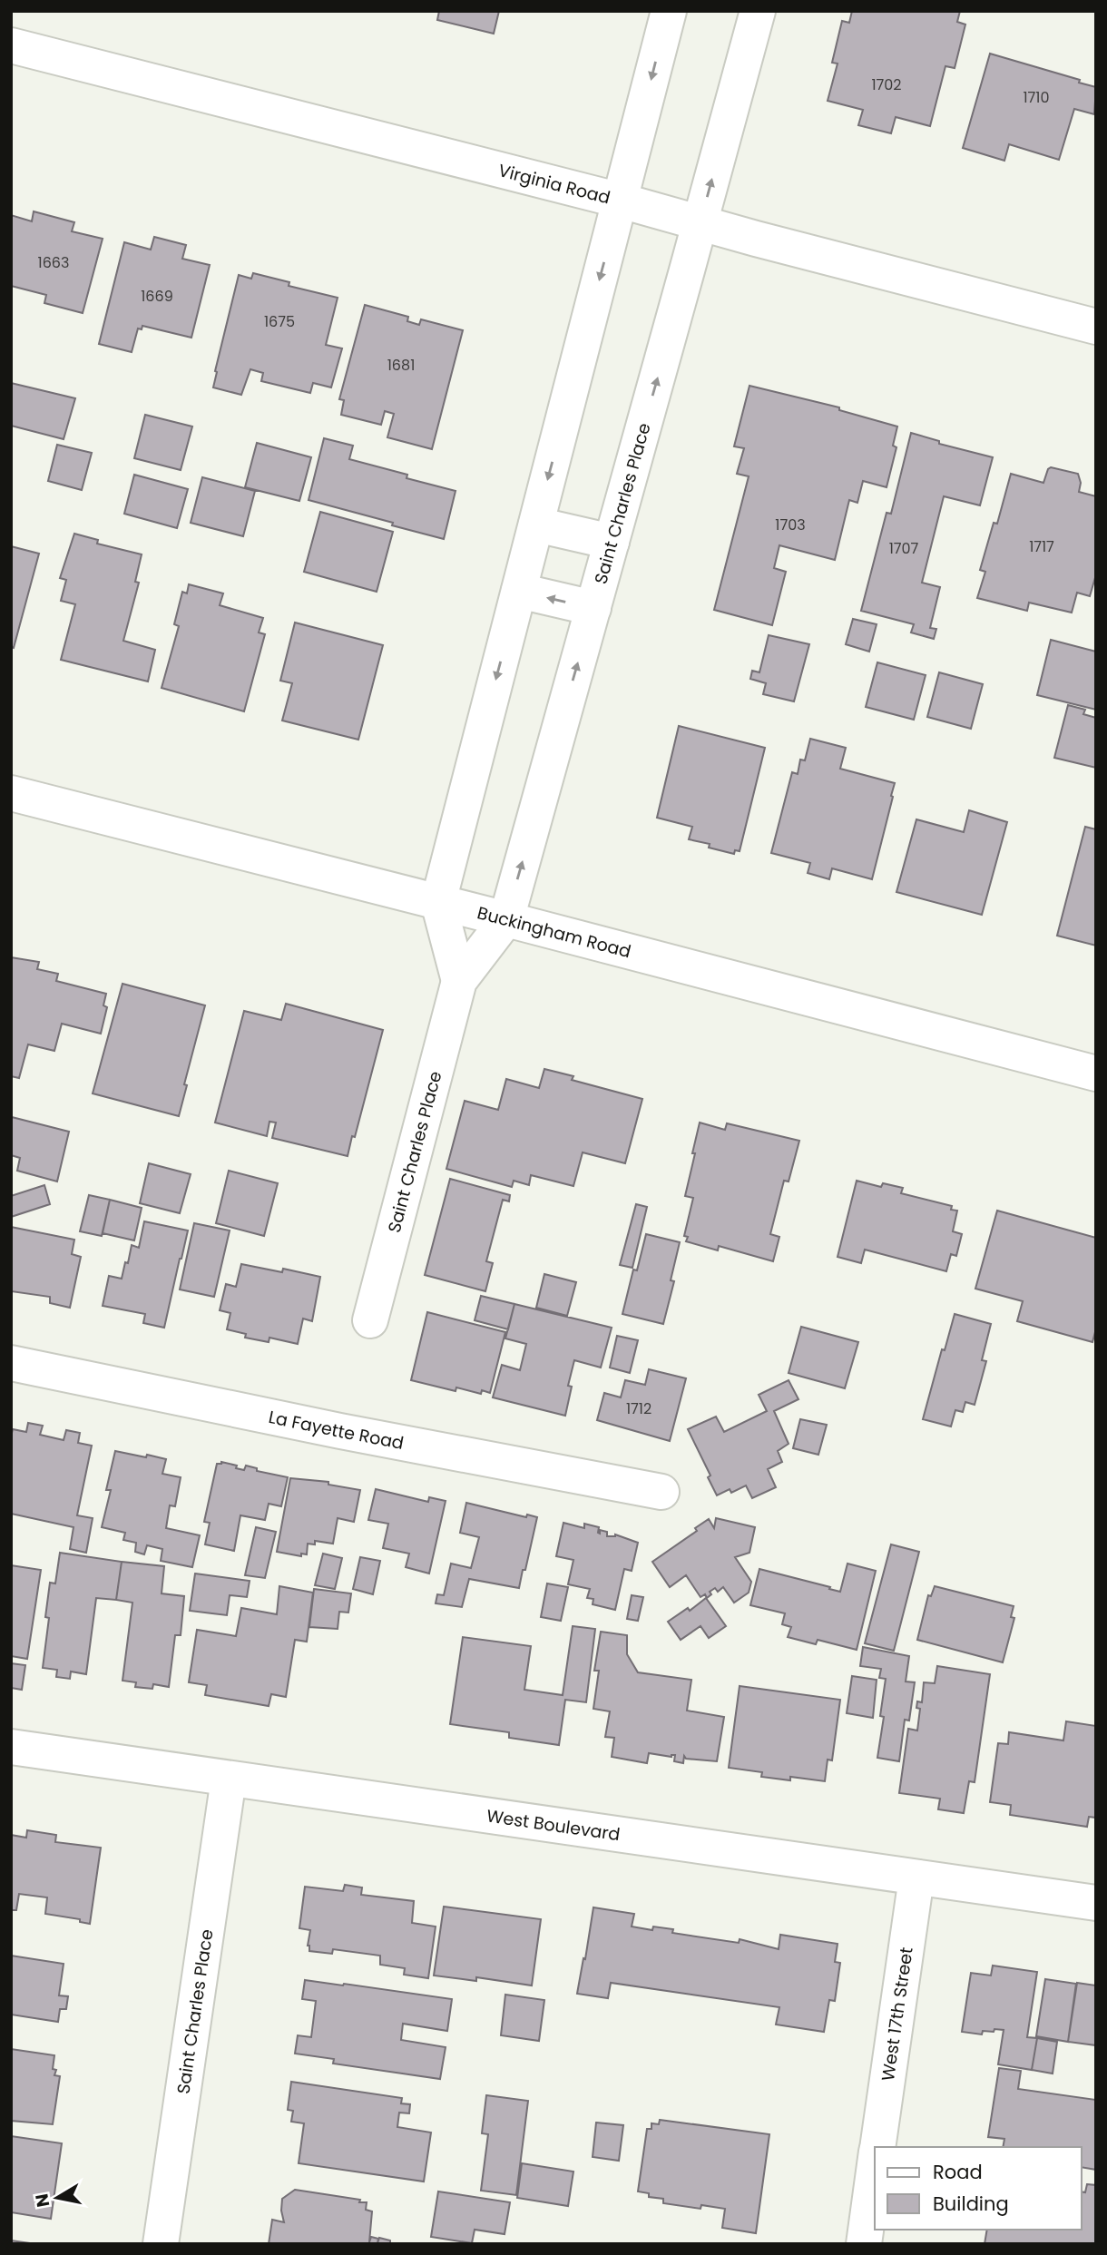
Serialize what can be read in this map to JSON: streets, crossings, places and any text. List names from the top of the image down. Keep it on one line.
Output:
{"streets":{"street":["Virginia Road","Saint Charles Place","Buckingham Road","La Fayette Road","West Boulevard","West 17th Street"]},"crossings":[["Virginia Road","Saint Charles Place"],["Saint Charles Place","Buckingham Road"],["Saint Charles Place","West Boulevard"],["West Boulevard","West 17th Street"]],"house_numbers":["1702","1710","1663","1669","1675","1681","1703","1717","1707","1712"],"legend":["Road","Building"],"north":"left"}
